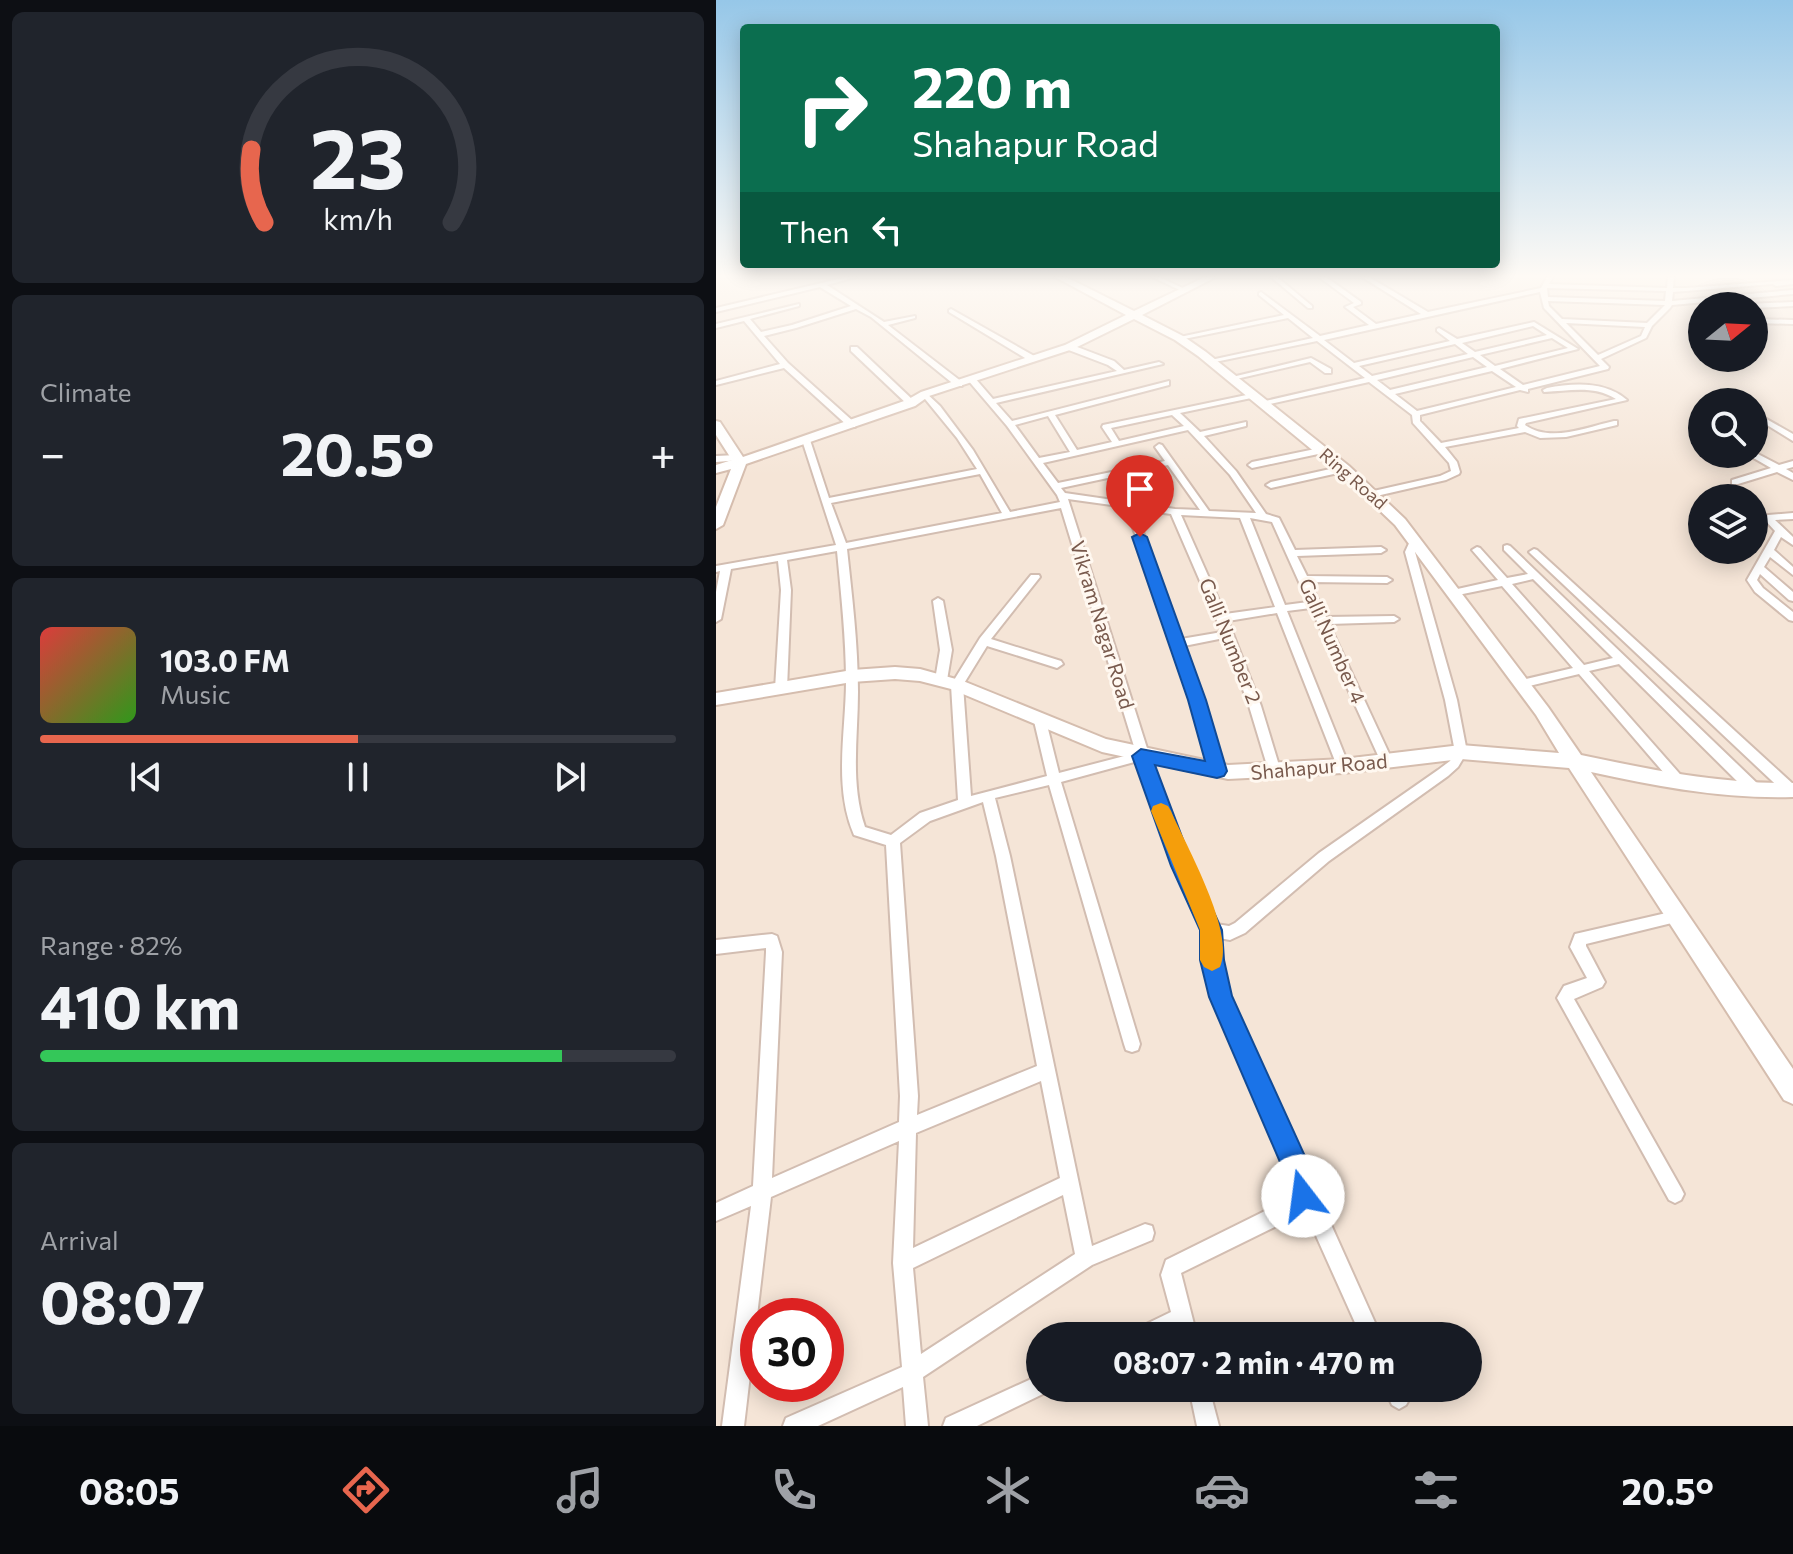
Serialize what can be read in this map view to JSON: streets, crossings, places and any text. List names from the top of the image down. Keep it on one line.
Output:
{"streets":{"main road":["Ring Road","Shahapur Road"],"street":["Vikram Nagar Road","Galli Number 2","Galli Number 4"]},"crossings":[["Ring Road","Shahapur Road"],["Vikram Nagar Road","Shahapur Road"],["Galli Number 2","Shahapur Road"],["Galli Number 4","Shahapur Road"]],"north":"right","page":{"turn":["220 m","Shahapur Road"],"then":"Then","tile":["Climate",["Range · 82%","410 km"],["Arrival","08:07"]],"heat":["−","20.5°","+"],"song":["103.0 FM","Music"],"limit":"30","trip":"08:07 · 2 min · 470 m","tabs":["08:05","20.5°"],"gauge":["23","km/h"]}}
